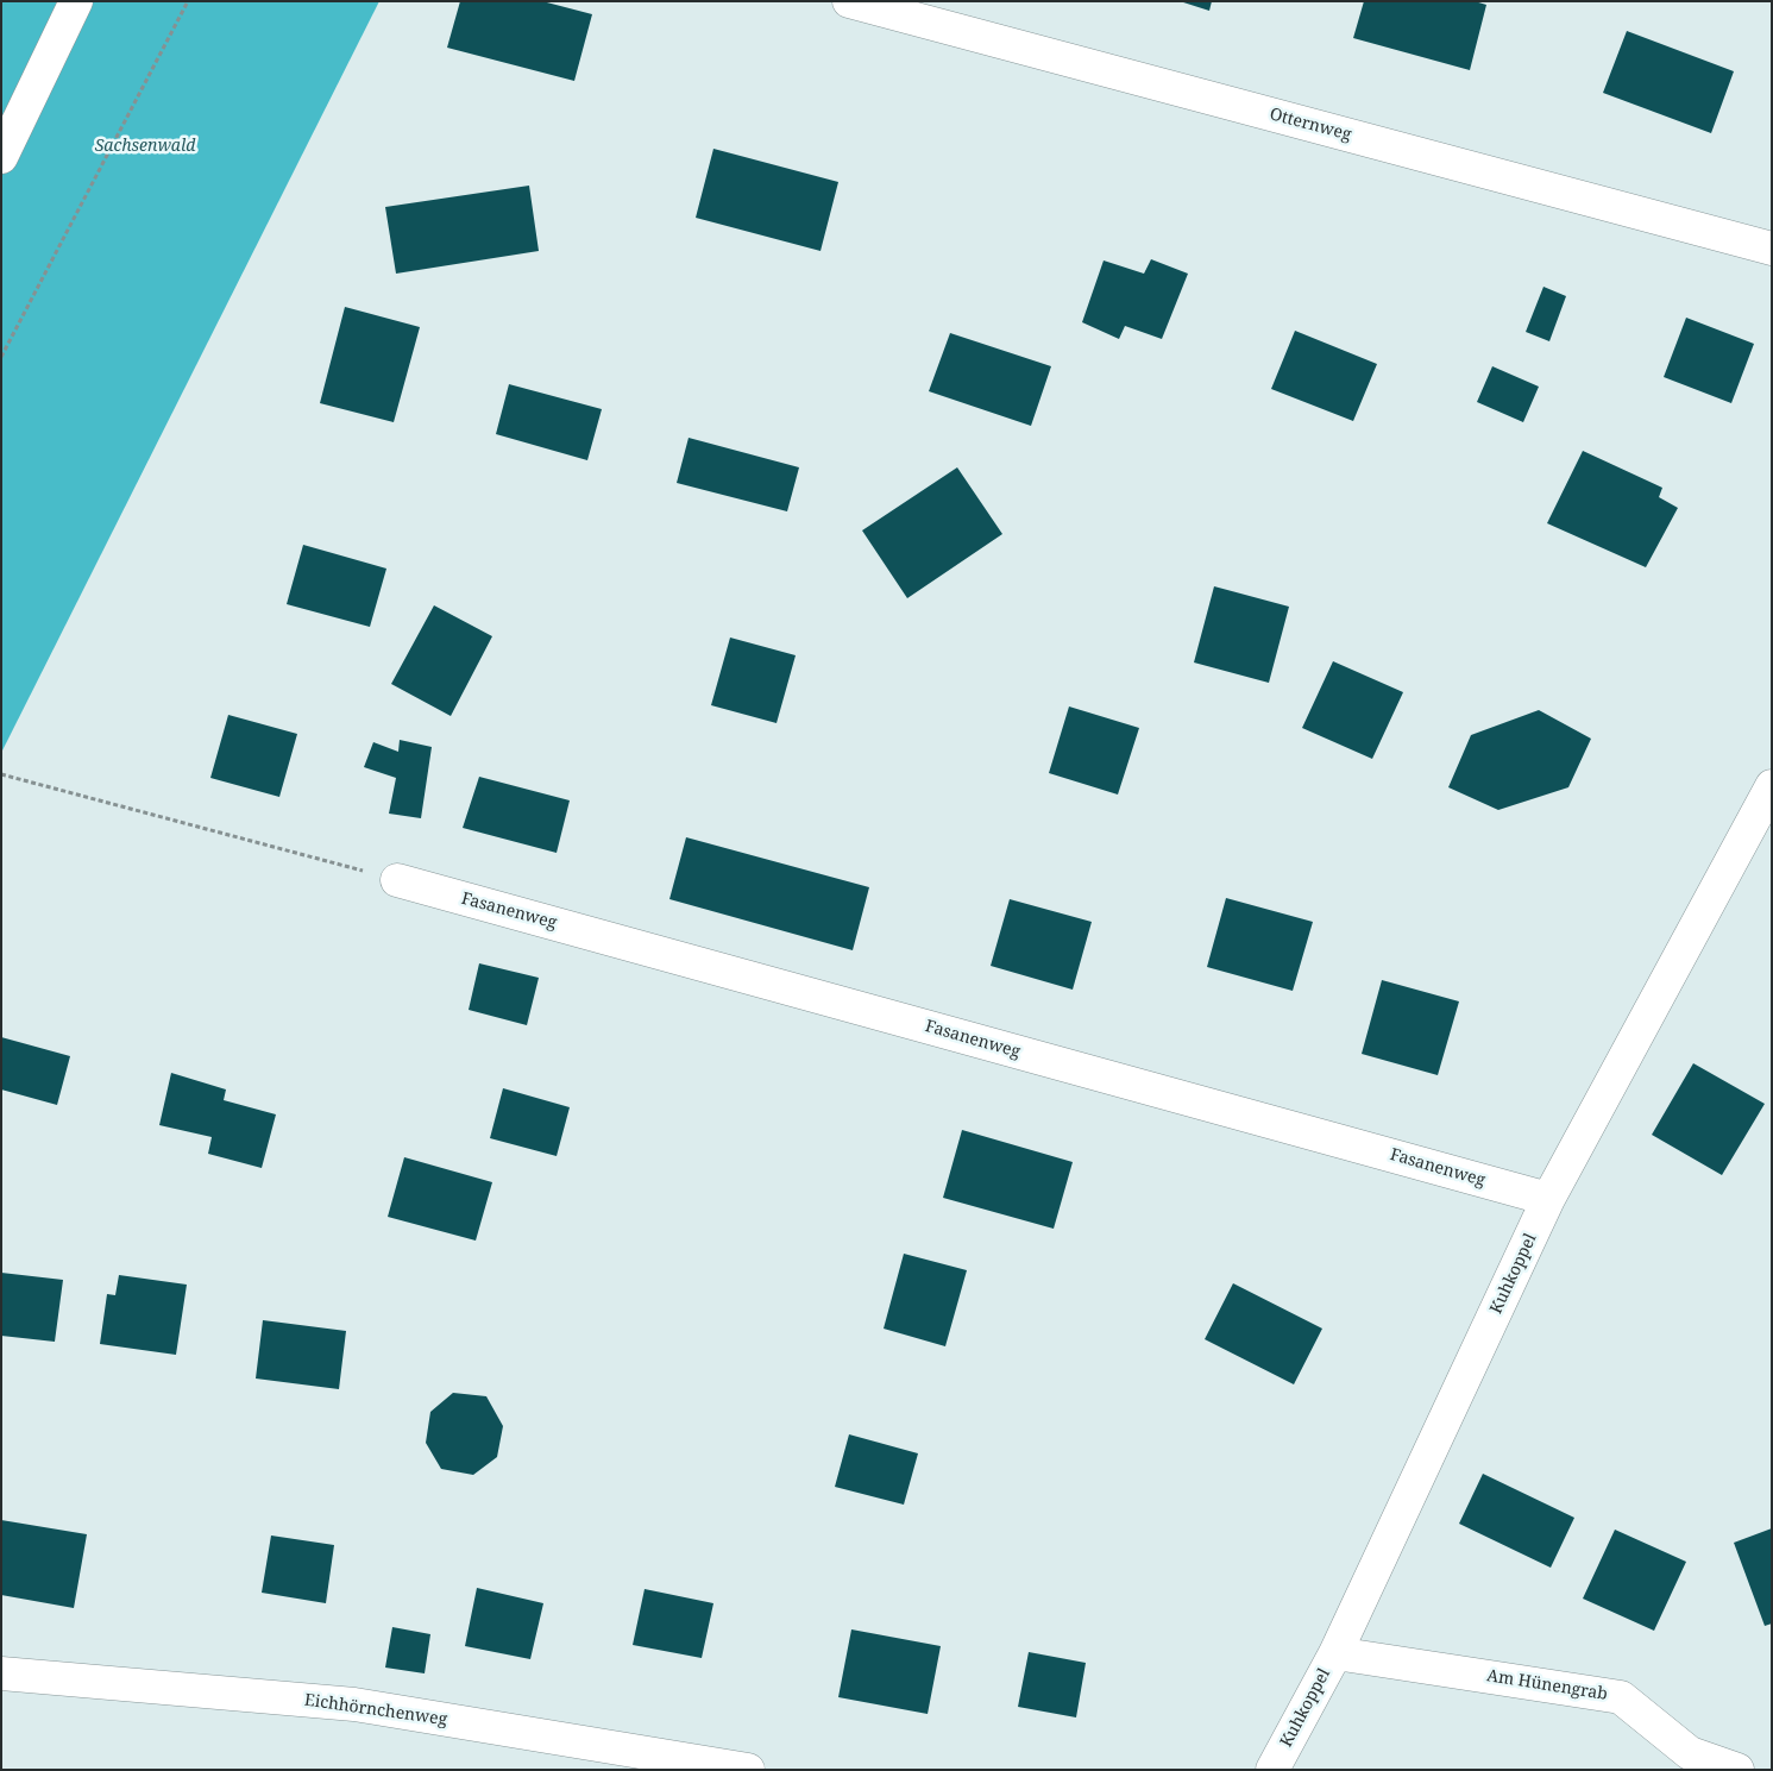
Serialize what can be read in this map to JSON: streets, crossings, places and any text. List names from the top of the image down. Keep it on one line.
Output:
{"streets":{"street":["Otternweg","Fasanenweg","Kuhkoppel","Am Hünengrab","Eichhörnchenweg"]},"crossings":[["Fasanenweg","Kuhkoppel"],["Kuhkoppel","Am Hünengrab"]],"parks":["Sachsenwald"]}
